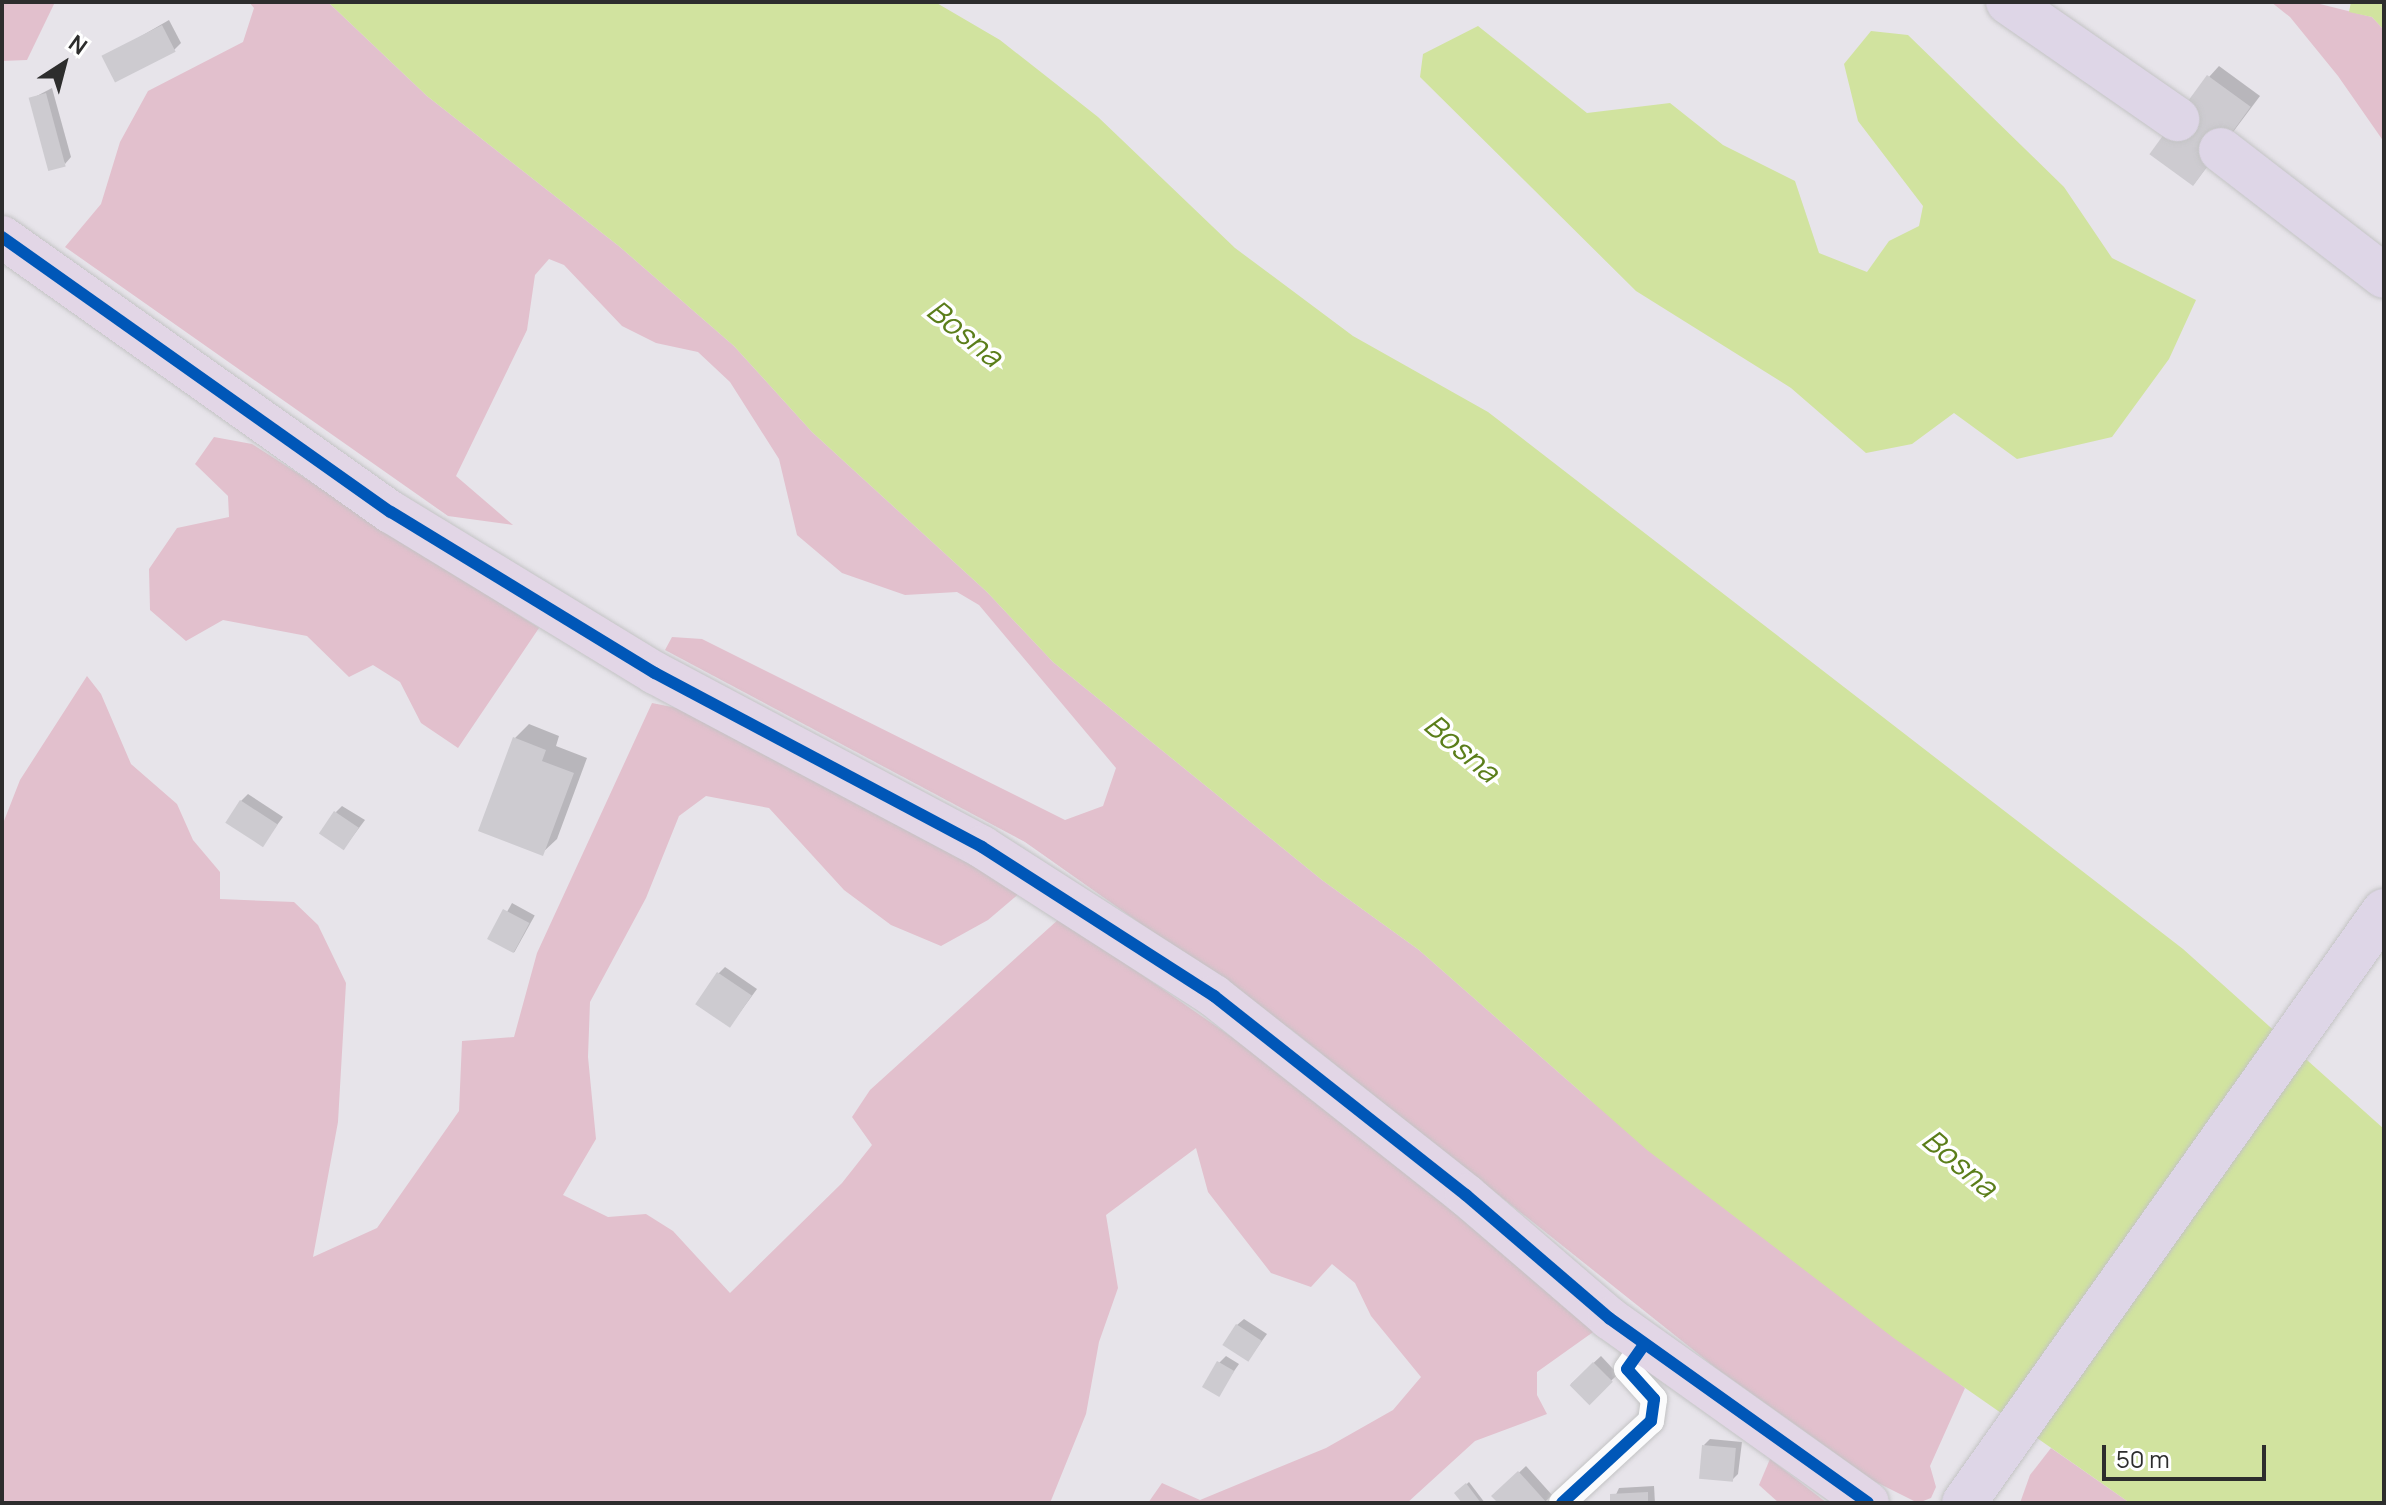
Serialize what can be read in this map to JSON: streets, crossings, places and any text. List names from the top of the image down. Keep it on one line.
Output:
{"water":["Bosna"],"scale_bar":"50 m","north":"top right"}
